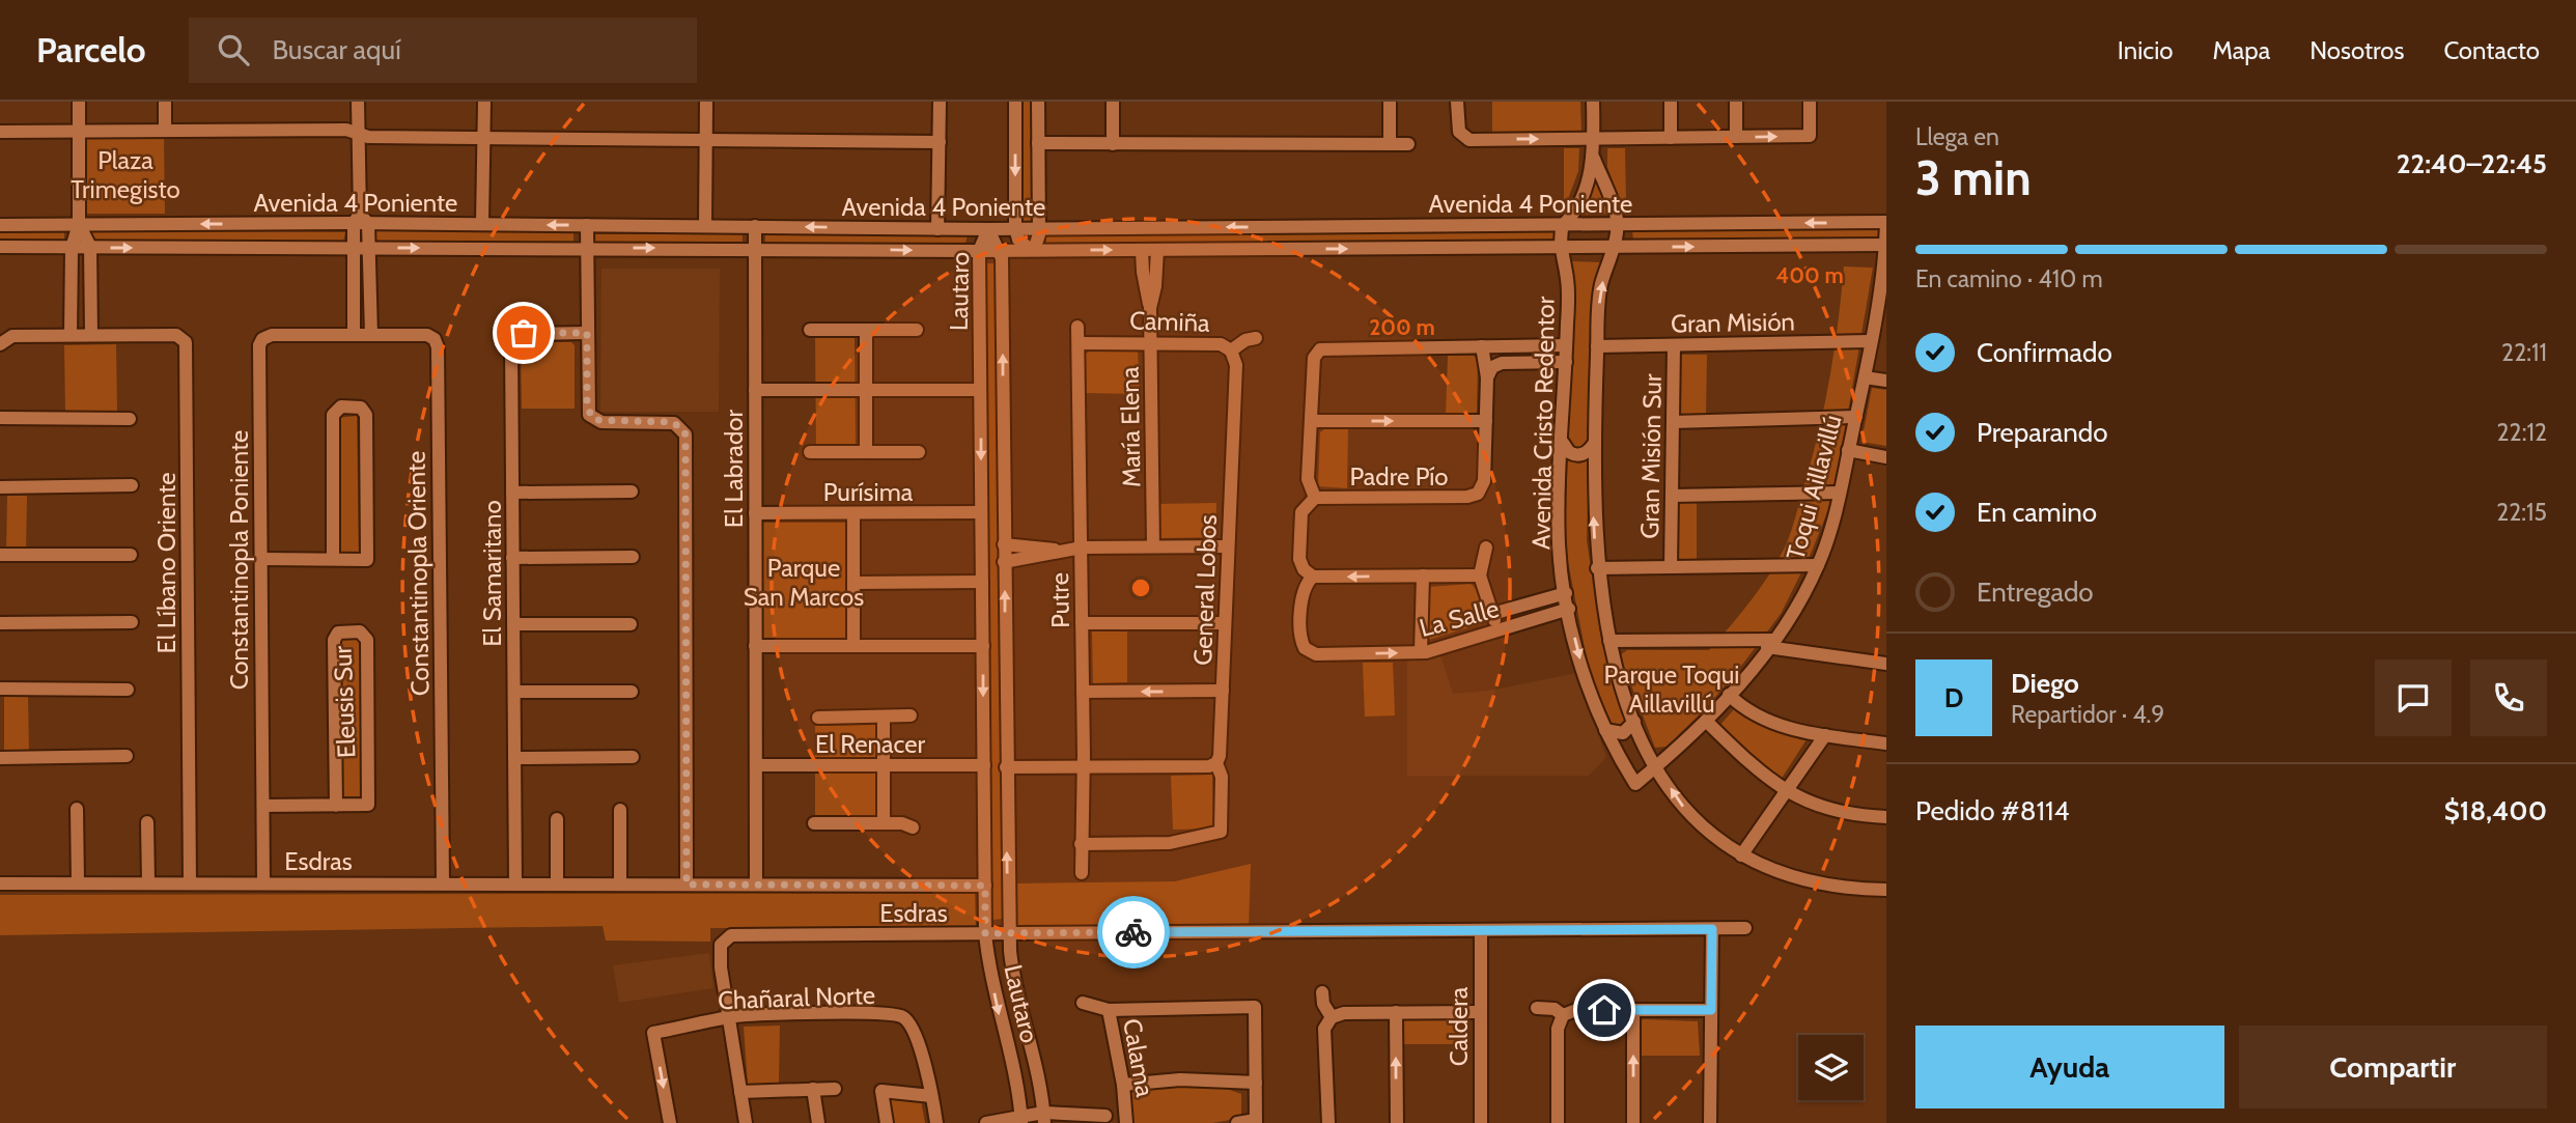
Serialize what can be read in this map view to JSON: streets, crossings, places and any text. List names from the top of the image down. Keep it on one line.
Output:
{"streets":{"street":["Avenida 4 Poniente","Lautaro","Camiña","Gran Misión","Avenida Cristo Redentor","María Elena","Gran Misión Sur","El Labrador","Padre Pío","Toqui Aillavillú","Purísima","Constantinopla Poniente","El Líbano Oriente","Constantinopla Oriente","El Samaritano","General Lobos","Putre","La Salle","Eleusis Sur","El Renacer","Esdras","Chañaral Norte","Caldera","Calama"]},"crossings":[["Avenida 4 Poniente","Lautaro"],["Avenida 4 Poniente","Avenida Cristo Redentor"],["Avenida 4 Poniente","María Elena"],["Avenida 4 Poniente","El Labrador"],["Avenida 4 Poniente","Toqui Aillavillú"],["Lautaro","Purísima"],["Lautaro","El Renacer"],["Lautaro","Esdras"],["Camiña","María Elena"],["Camiña","General Lobos"],["Camiña","Putre"],["Gran Misión","Avenida Cristo Redentor"],["Gran Misión","Gran Misión Sur"],["Gran Misión","Toqui Aillavillú"],["Avenida Cristo Redentor","Toqui Aillavillú"],["Avenida Cristo Redentor","La Salle"],["El Labrador","Purísima"],["El Labrador","El Renacer"],["El Labrador","Esdras"],["Constantinopla Poniente","Constantinopla Oriente"],["Constantinopla Poniente","Eleusis Sur"],["Constantinopla Poniente","Esdras"],["El Líbano Oriente","Esdras"],["Constantinopla Oriente","Esdras"],["El Samaritano","Esdras"],["General Lobos","Putre"],["Esdras","Chañaral Norte"],["Esdras","Caldera"]],"parks":["Plaza Trimegisto","Parque San Marcos","Parque Toqui Aillavillú"],"page":{"header":"Parcelo","search":"Buscar aquí","nav":["Inicio","Mapa","Nosotros","Contacto"],"heading":["3 min","Llega en","22:40–22:45"],"panel":["Diego","Repartidor · 4.9","Pedido #8114","$18,400"],"bar":"En camino · 410 m","list":[["Confirmado","22:11"],["Preparando","22:12"],["En camino","22:15"],"Entregado"],"round":"D","buttons":["Ayuda","Compartir"]},"rings":["400 m","200 m"]}
